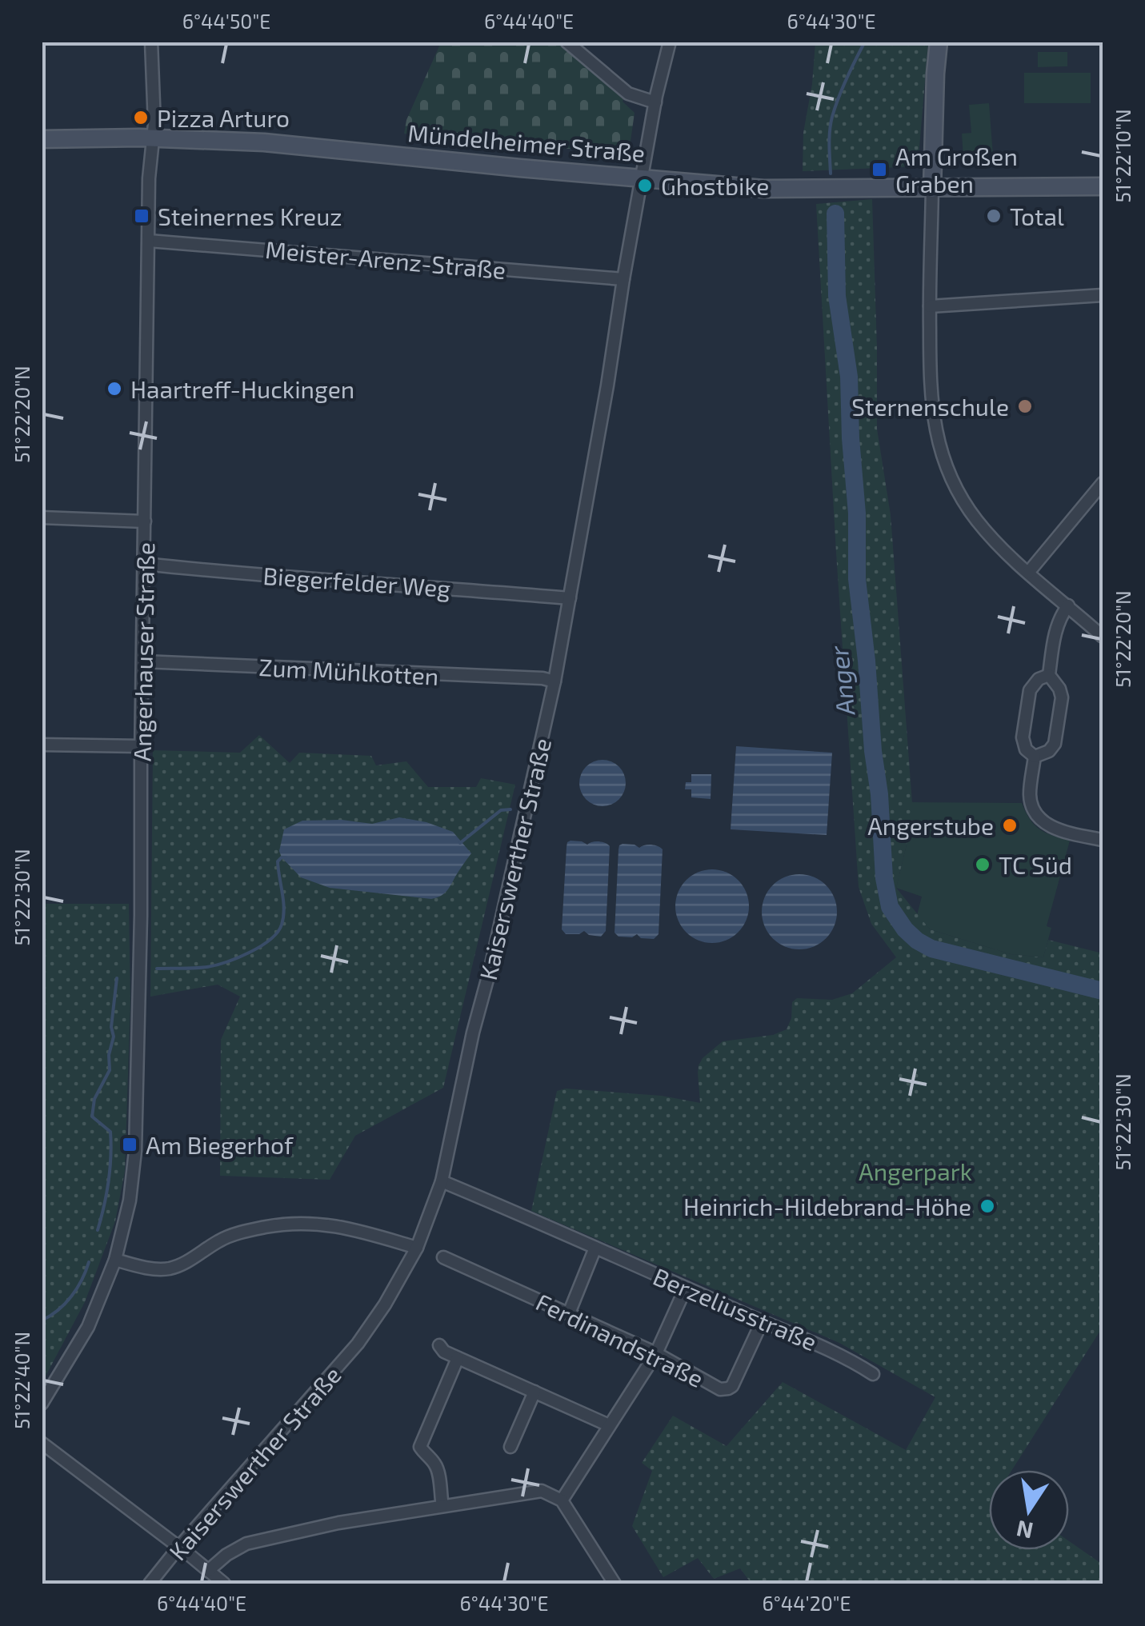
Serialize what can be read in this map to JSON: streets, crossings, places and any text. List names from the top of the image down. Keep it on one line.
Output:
{"streets":{"main road":["Mündelheimer Straße"],"street":["Meister-Arenz-Straße","Biegerfelder Weg","Angerhauser Straße","Zum Mühlkotten","Kaiserswerther Straße","Berzeliusstraße","Ferdinandstraße"]},"crossings":[["Mündelheimer Straße","Angerhauser Straße"],["Mündelheimer Straße","Kaiserswerther Straße"],["Meister-Arenz-Straße","Angerhauser Straße"],["Meister-Arenz-Straße","Kaiserswerther Straße"],["Biegerfelder Weg","Angerhauser Straße"],["Biegerfelder Weg","Kaiserswerther Straße"],["Angerhauser Straße","Zum Mühlkotten"],["Zum Mühlkotten","Kaiserswerther Straße"],["Kaiserswerther Straße","Berzeliusstraße"],["Berzeliusstraße","Ferdinandstraße"]],"water":["Anger"],"parks":["Angerpark"],"places":{"other":["Pizza Arturo","Ghostbike","Total","Haartreff-Huckingen","Sternenschule","Angerstube","TC Süd","Heinrich-Hildebrand-Höhe"],"transit":["Am Großen Graben","Steinernes Kreuz","Am Biegerhof"]},"north":"bottom","coordinates":["6°44'50\"E","6°44'40\"E","6°44'30\"E","51°22'10\"N","51°22'20\"N","51°22'30\"N","51°22'40\"N","6°44'20\"E"]}
